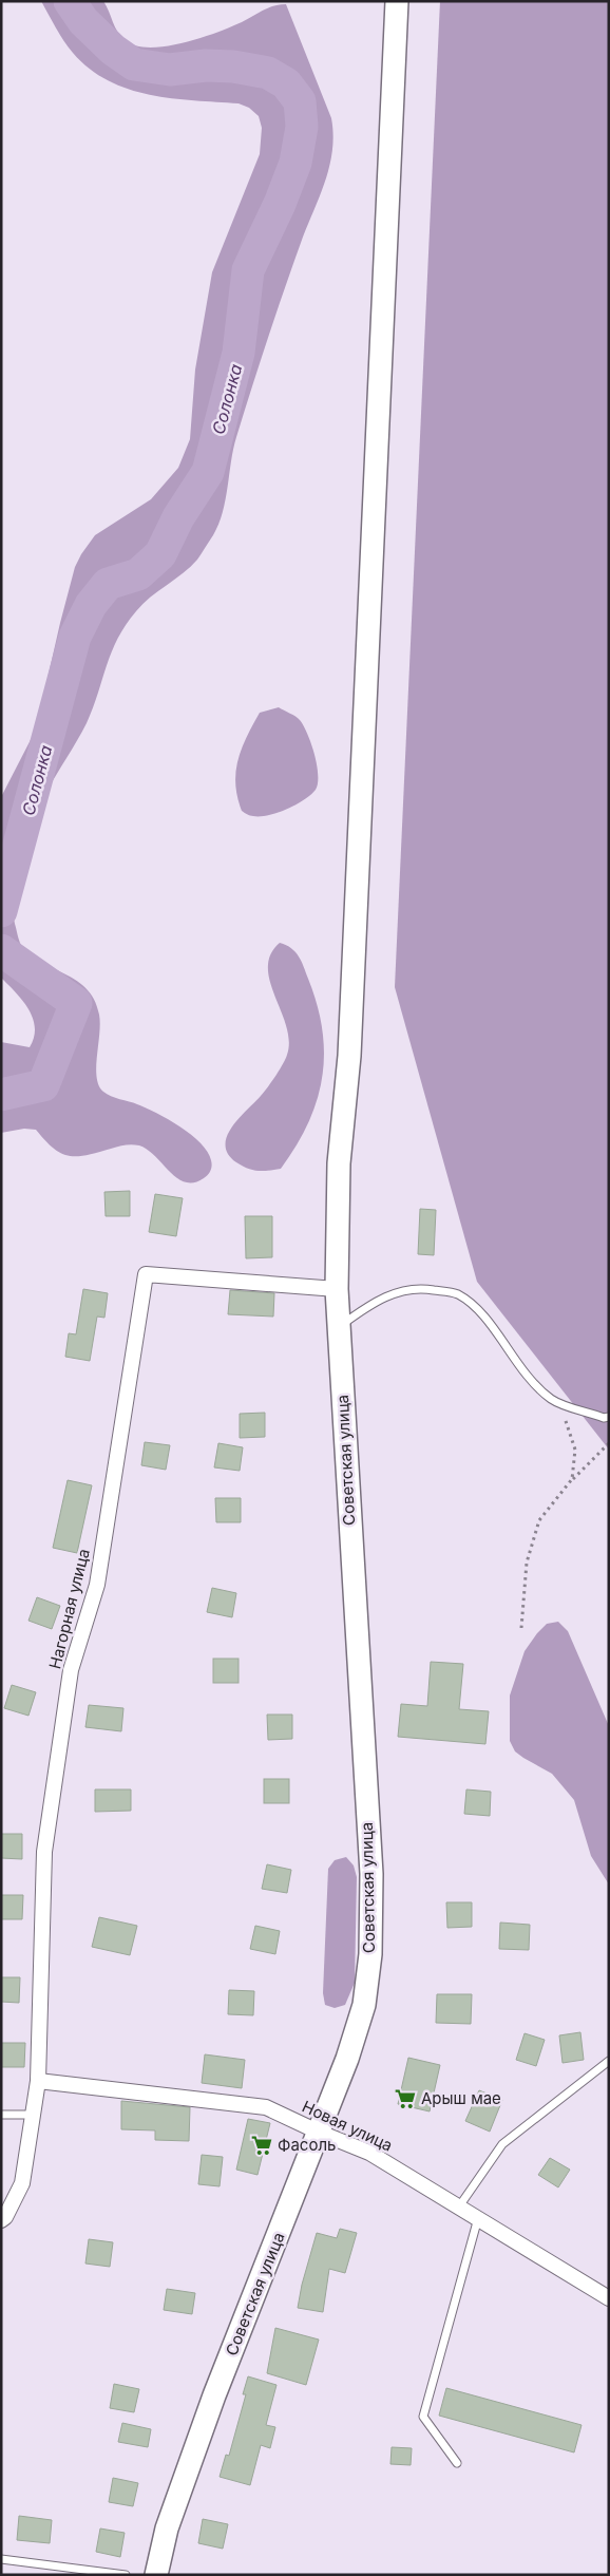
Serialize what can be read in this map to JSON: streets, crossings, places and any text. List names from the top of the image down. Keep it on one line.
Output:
{"streets":{"main road":["Советская улица"],"street":["Нагорная улица","Новая улица"]},"crossings":[["Советская улица","Нагорная улица"],["Советская улица","Новая улица"],["Нагорная улица","Новая улица"]],"water":["Солонка"],"places":{"supermarket":["Арыш мае","Фасоль"]}}
